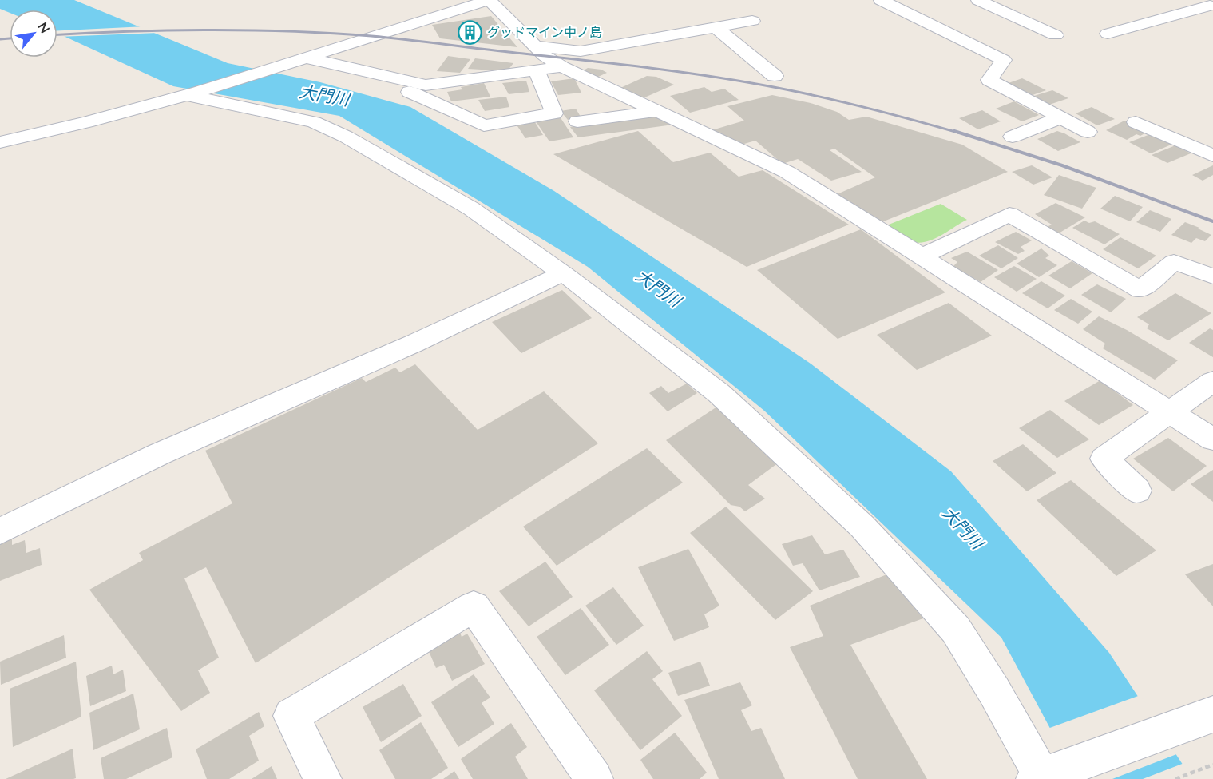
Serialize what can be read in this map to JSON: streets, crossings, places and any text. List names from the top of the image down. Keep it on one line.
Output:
{"water":["大門川"],"places":{"building":["グッドマイン中ノ島"]},"north":"top right"}
